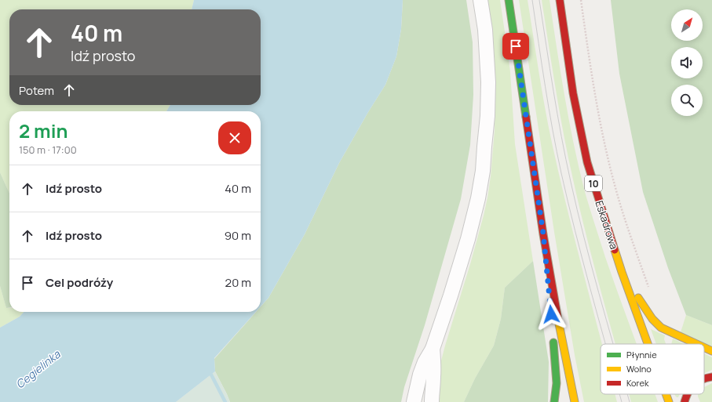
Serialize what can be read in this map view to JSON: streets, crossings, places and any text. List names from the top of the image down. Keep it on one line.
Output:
{"streets":{"main road":["10","Eskadrowa"]},"water":["Cegielinka"],"legend":["Płynnie","Wolno","Korek"],"north":"top right","page":{"turn":["40 m","Idź prosto"],"then":"Potem","heading":["2 min","150 m · 17:00"],"list":[{"name":"Idź prosto","value":"40 m"},{"name":"Idź prosto","value":"90 m"},{"name":"Cel podróży","value":"20 m"}]}}
